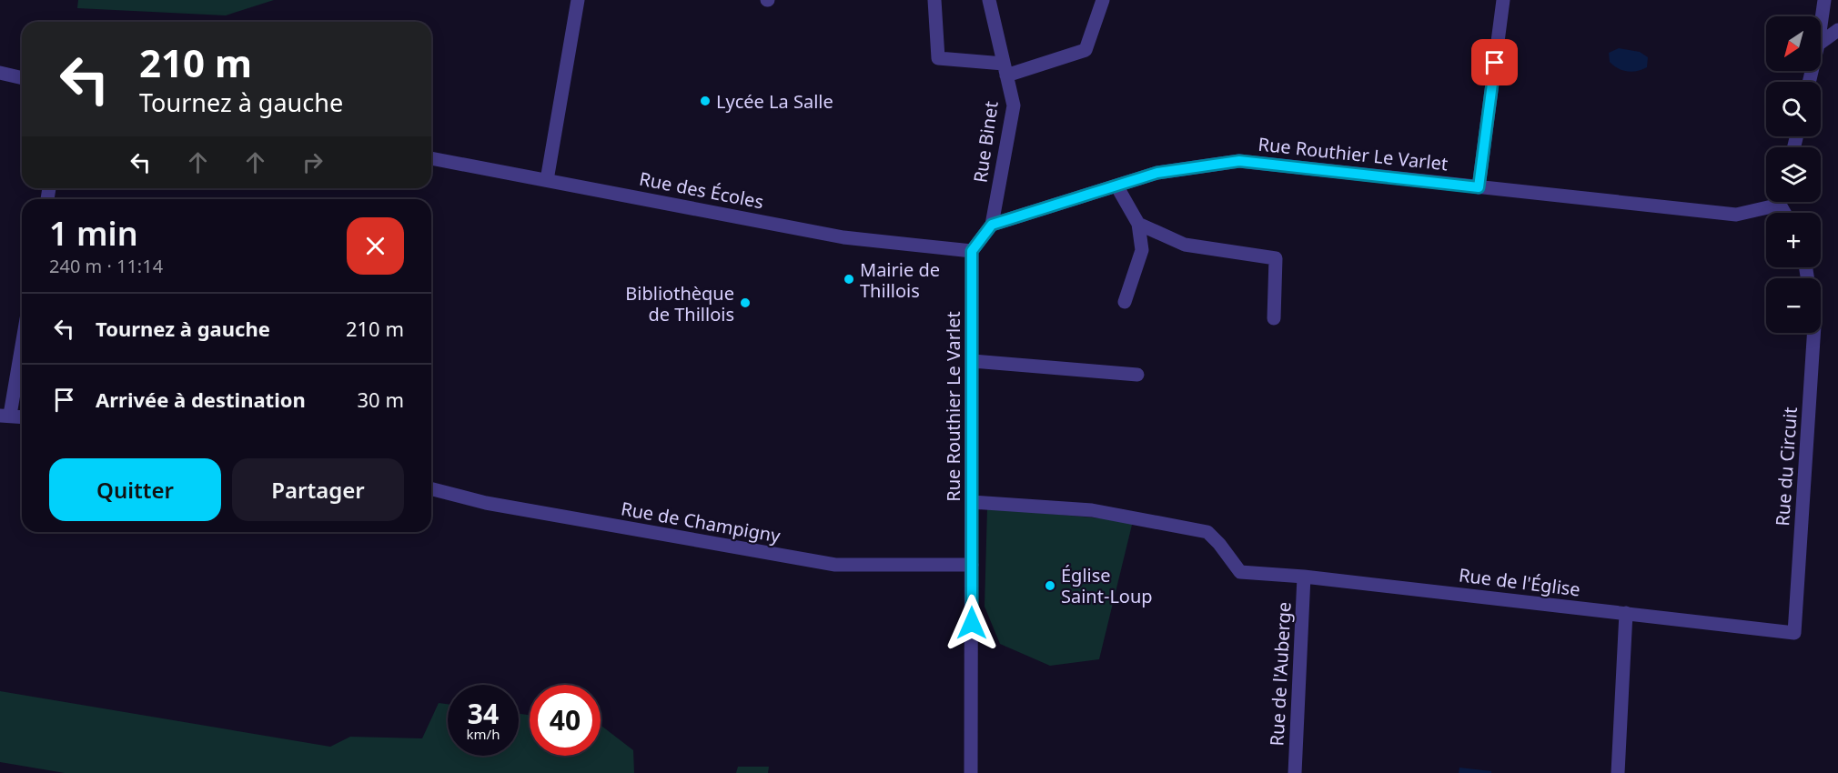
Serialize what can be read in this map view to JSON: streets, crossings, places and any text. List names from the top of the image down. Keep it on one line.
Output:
{"streets":{"street":["Rue Binet","Rue Routhier Le Varlet","Rue des Écoles","Rue du Circuit","Rue de Champigny","Rue de l'Église","Rue de l'Auberge"]},"crossings":[["Rue Binet","Rue Routhier Le Varlet"],["Rue Routhier Le Varlet","Rue des Écoles"],["Rue Routhier Le Varlet","Rue de Champigny"],["Rue Routhier Le Varlet","Rue de l'Église"],["Rue du Circuit","Rue de l'Église"],["Rue de l'Église","Rue de l'Auberge"]],"places":["Lycée La Salle","Mairie de Thillois","Bibliothèque de Thillois","Église Saint-Loup"],"north":"bottom left","page":{"map_buttons":["+","−"],"turn":["210 m","Tournez à gauche"],"heading":["1 min","240 m · 11:14"],"list":[{"name":"Tournez à gauche","value":"210 m"},{"name":"Arrivée à destination","value":"30 m"}],"buttons":["Quitter","Partager"],"speed":"34 km/h","limit":"40"}}
